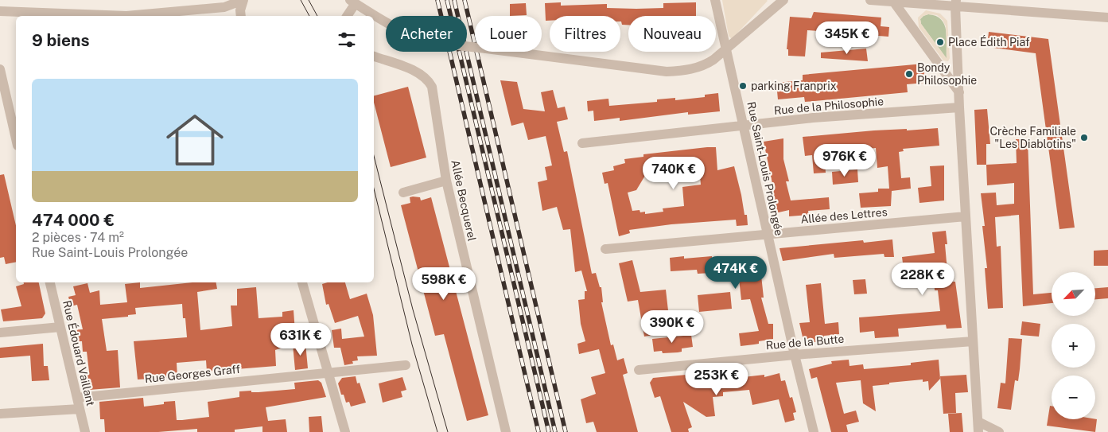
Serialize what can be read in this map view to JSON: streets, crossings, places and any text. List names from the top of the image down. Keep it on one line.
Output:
{"streets":{"street":["Rue de la Philosophie","Rue Saint-Louis Prolongée","Allée Becquerel","Allée des Lettres","Rue de la Butte","Rue Édouard Vaillant","Rue Georges Graff"]},"crossings":[["Rue de la Philosophie","Rue Saint-Louis Prolongée"],["Rue Saint-Louis Prolongée","Allée des Lettres"],["Rue Saint-Louis Prolongée","Rue de la Butte"],["Rue Édouard Vaillant","Rue Georges Graff"]],"places":["Place Édith Piaf","Bondy Philosophie","parking Franprix","Crèche Familiale \"Les Diablotins\""],"north":"bottom left","page":{"chip":["Acheter","Louer","Filtres","Nouveau"],"heading":"9 biens","price":["345K €","976K €","740K €","474K €","228K €","598K €","390K €","631K €","253K €"],"list":[{"name":"474 000 €","note":"2 pièces · 74 m² · Rue Saint-Louis Prolongée"}],"map_buttons":["+","−"]}}
